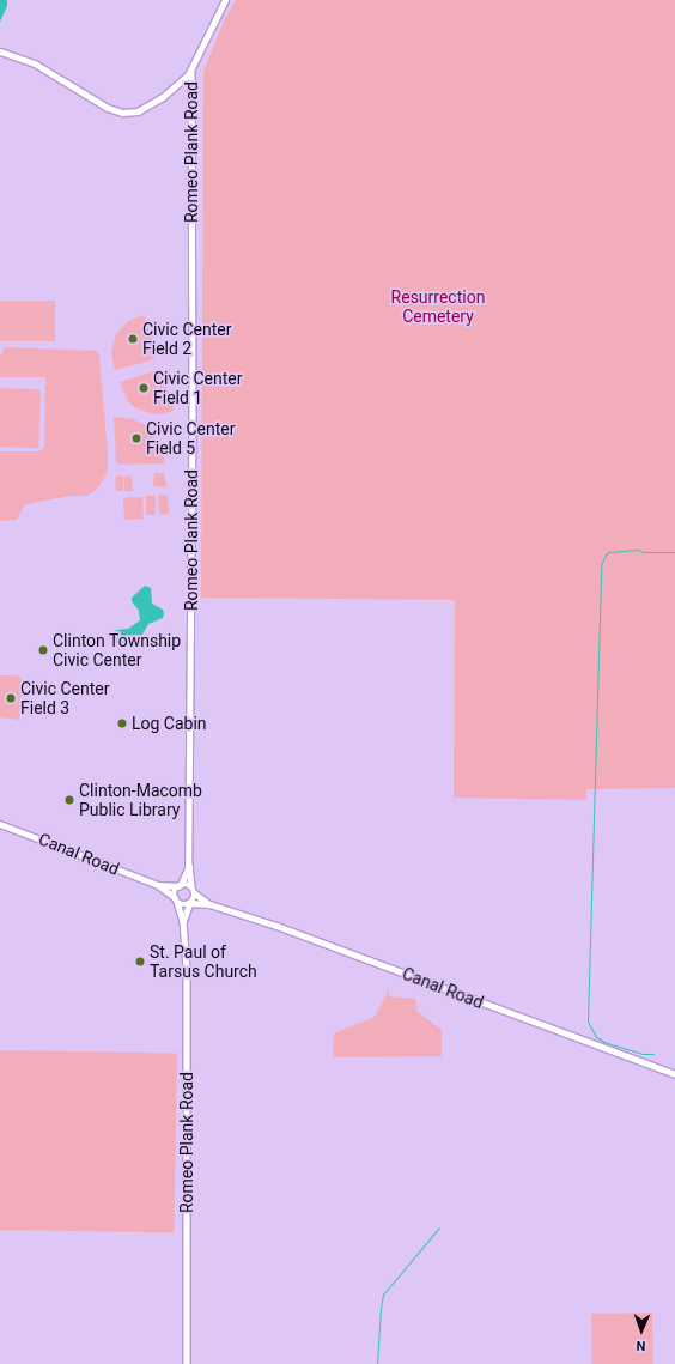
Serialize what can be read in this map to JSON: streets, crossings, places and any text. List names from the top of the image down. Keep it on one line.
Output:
{"streets":{"street":["Romeo Plank Road","Canal Road"]},"crossings":[["Romeo Plank Road","Canal Road"]],"parks":["Resurrection Cemetery"],"places":["Civic Center Field 2","Civic Center Field 1","Civic Center Field 5","Clinton Township Civic Center","Civic Center Field 3","Log Cabin","Clinton-Macomb Public Library","St. Paul of Tarsus Church"],"north":"bottom"}
